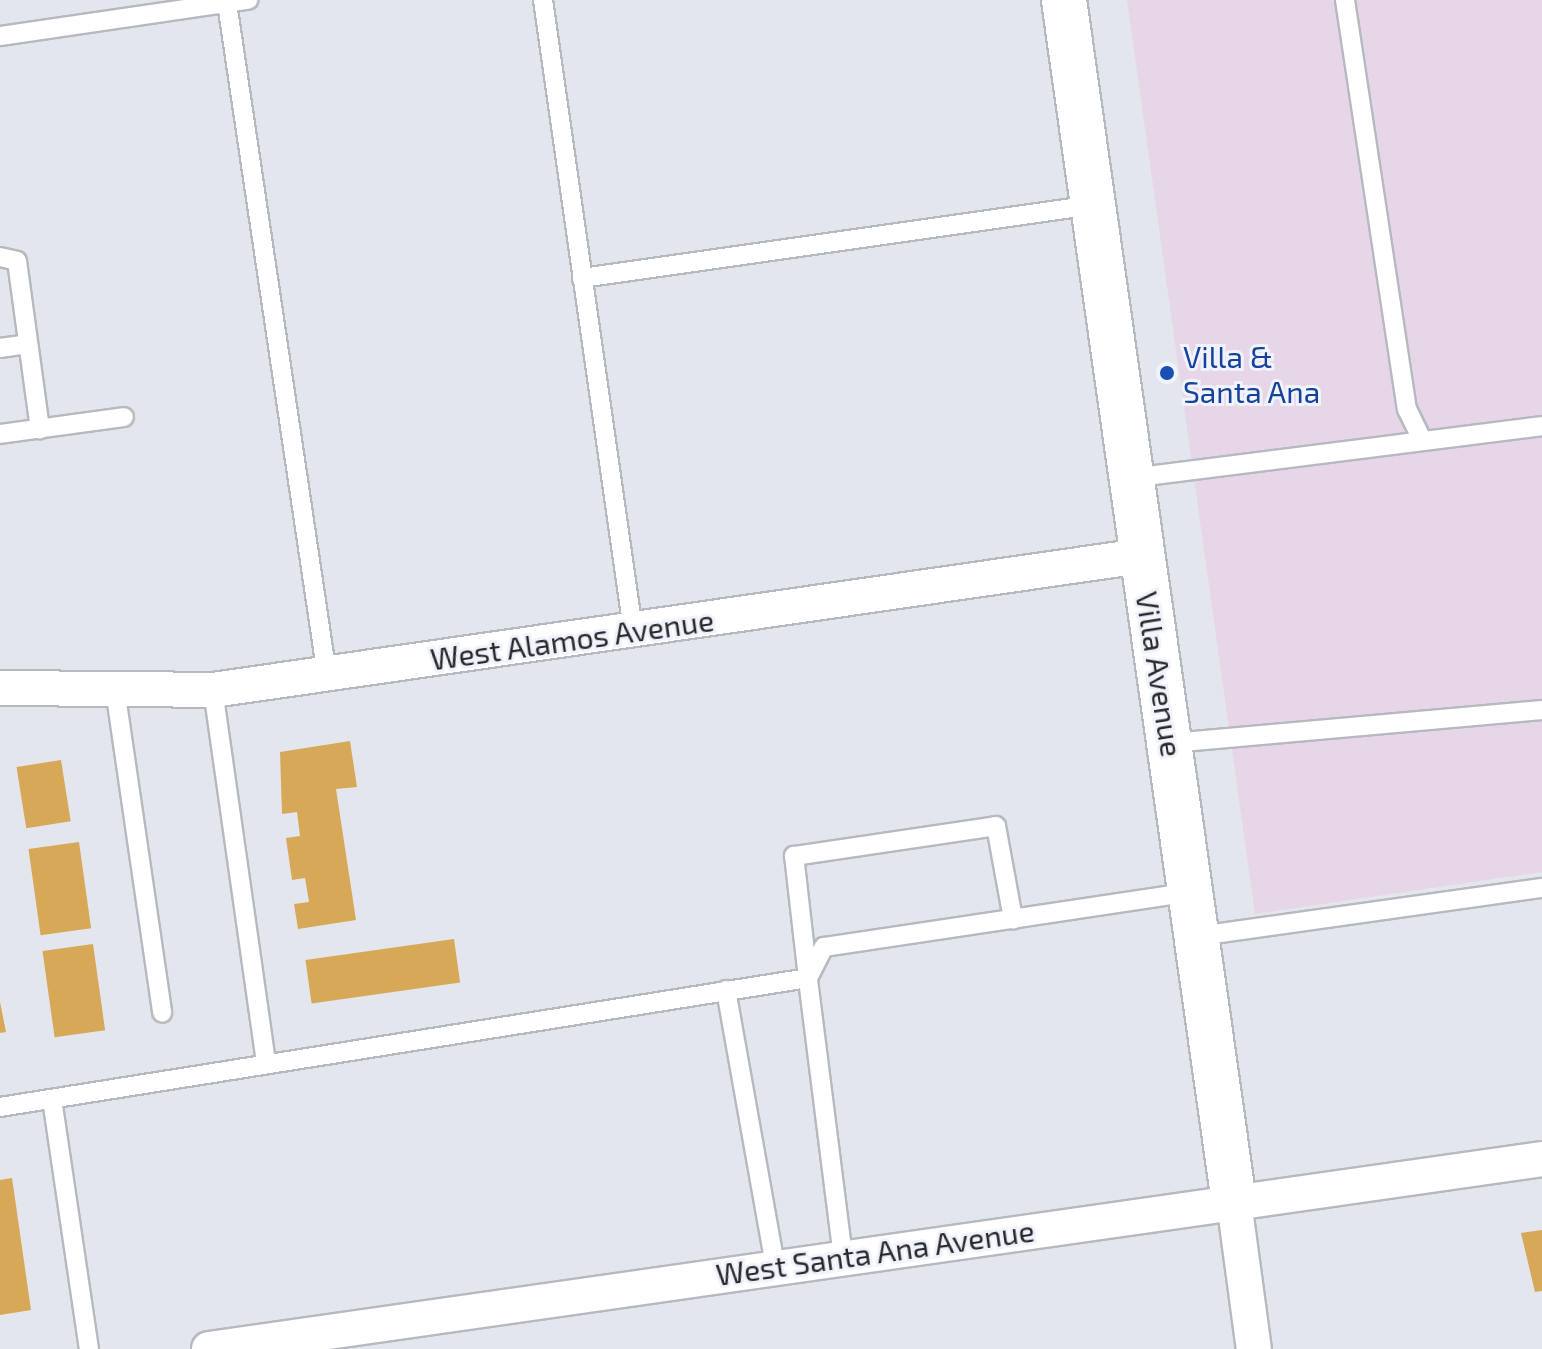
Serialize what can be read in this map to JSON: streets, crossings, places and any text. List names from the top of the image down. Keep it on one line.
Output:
{"streets":{"street":["West Alamos Avenue","Villa Avenue","West Santa Ana Avenue"]},"crossings":[["West Alamos Avenue","Villa Avenue"],["Villa Avenue","West Santa Ana Avenue"]],"places":["Villa & Santa Ana"]}
